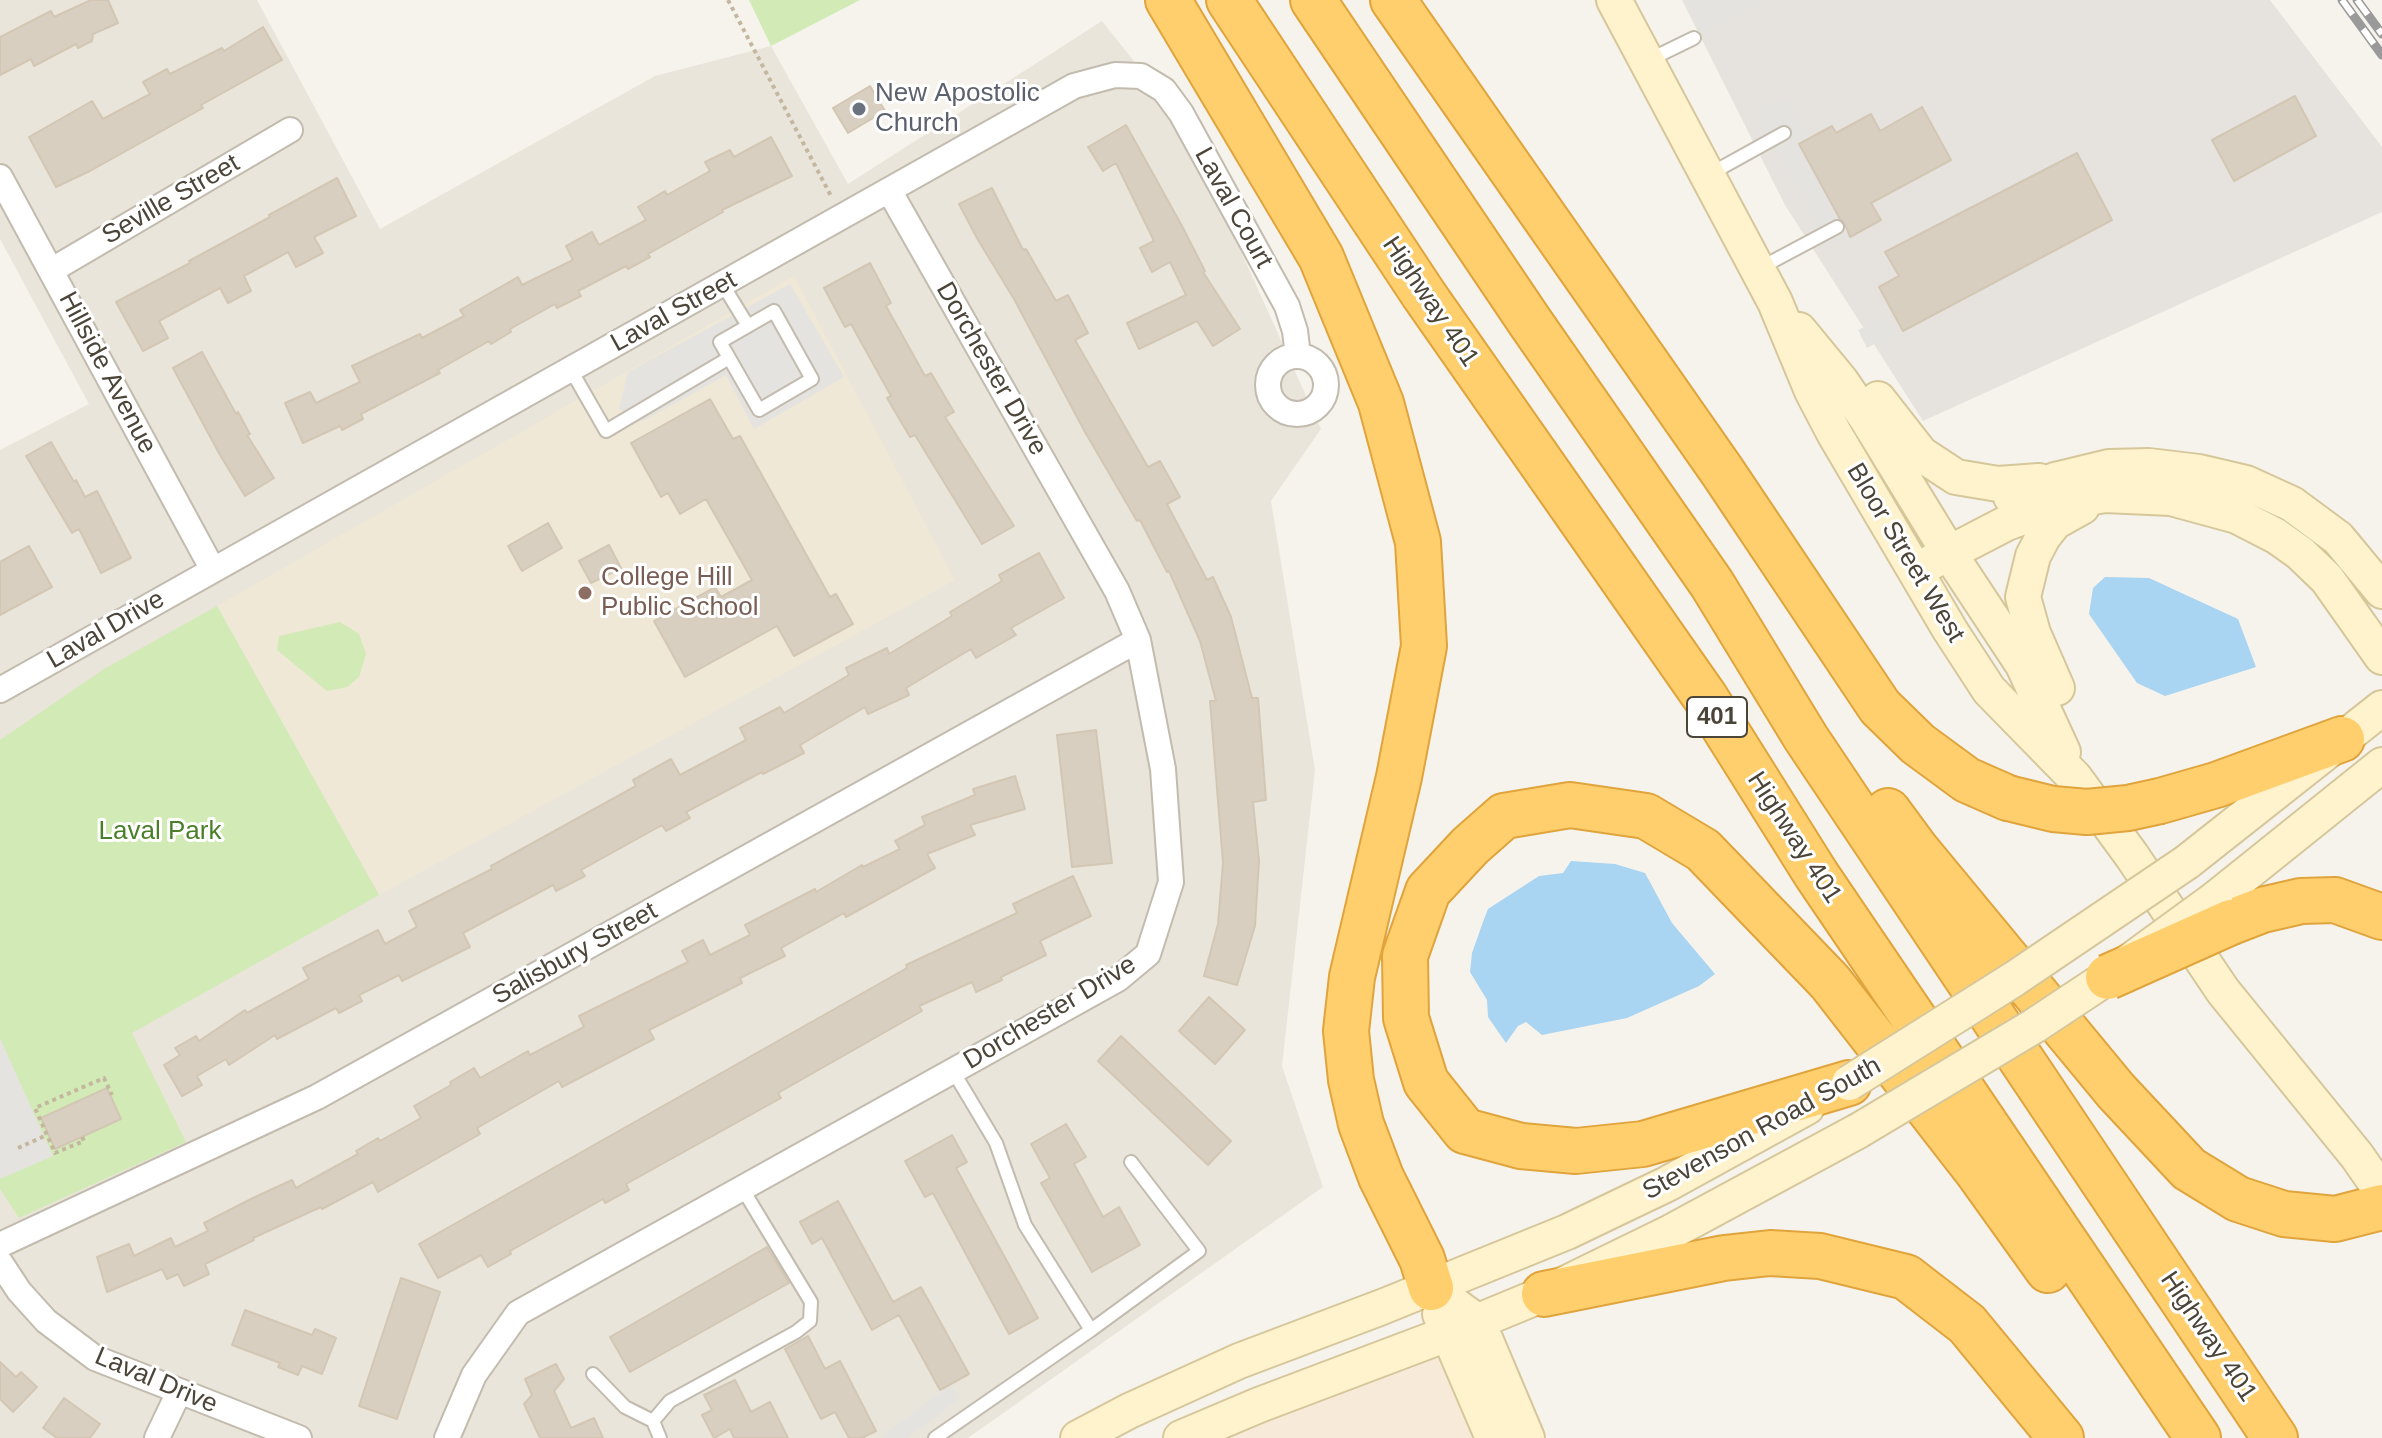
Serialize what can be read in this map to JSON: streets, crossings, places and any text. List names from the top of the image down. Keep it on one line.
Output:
{"streets":{"highway":["Highway 401","401"],"main road":["Bloor Street West","Stevenson Road South"],"street":["Seville Street","Laval Court","Laval Street","Dorchester Drive","Hillside Avenue","Laval Drive","Salisbury Street"]},"crossings":[["Seville Street","Hillside Avenue"],["Laval Court","Laval Street"],["Laval Street","Dorchester Drive"],["Laval Street","Hillside Avenue"],["Laval Street","Laval Drive"],["Dorchester Drive","Salisbury Street"],["Hillside Avenue","Laval Drive"]],"parks":["Laval Park"],"places":["New Apostolic Church","College Hill Public School"]}
